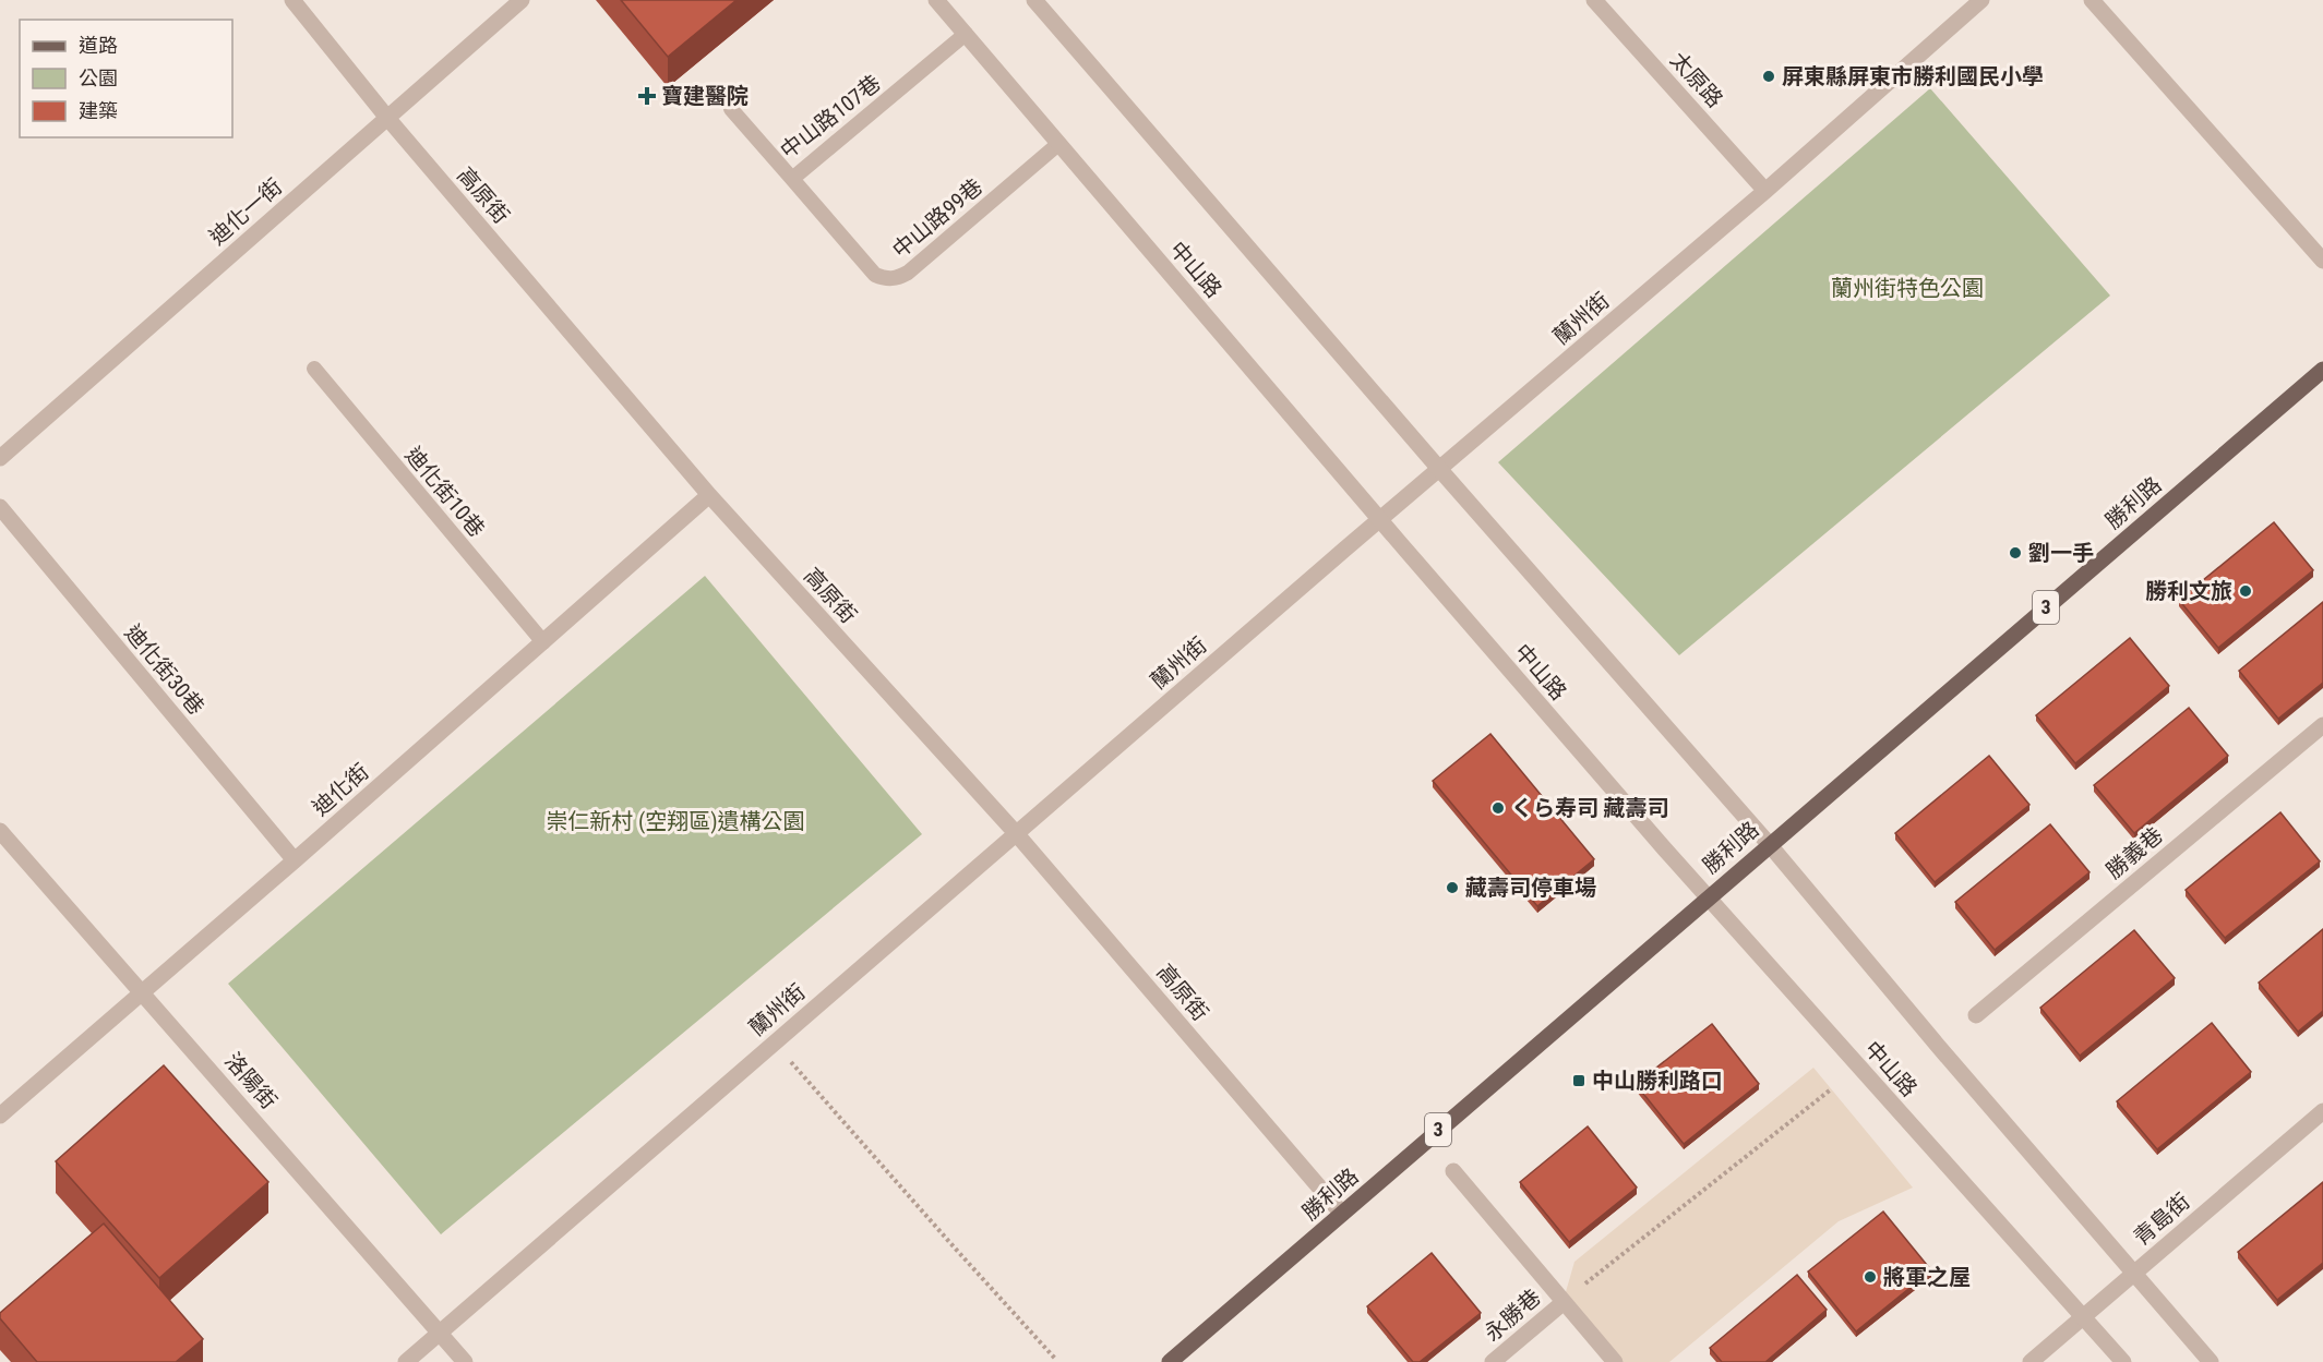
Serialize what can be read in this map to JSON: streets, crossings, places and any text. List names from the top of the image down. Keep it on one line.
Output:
{"streets":{"main road":["勝利路","3"],"street":["太原路","高原街","迪化一街","中山路","蘭州街","迪化街30巷","迪化街","勝義巷","洛陽街","青島街","永勝巷"],"lane":["中山路107巷","中山路99巷","迪化街10巷"]},"crossings":[["太原路","蘭州街"],["中山路107巷","中山路99巷"],["中山路107巷","中山路"],["高原街","迪化一街"],["高原街","蘭州街"],["高原街","勝利路"],["高原街","迪化街"],["中山路99巷","中山路"],["中山路","蘭州街"],["中山路","勝利路"],["中山路","青島街"],["蘭州街","洛陽街"],["迪化街10巷","迪化街"],["迪化街30巷","迪化街"],["迪化街","洛陽街"]],"parks":["蘭州街特色公園","崇仁新村 (空翔區)遺構公園"],"places":{"other":["屏東縣屏東市勝利國民小學","劉一手","勝利文旅","くら寿司 藏壽司","藏壽司停車場","將軍之屋"],"health":["寶建醫院"],"transit":["中山勝利路口"]},"legend":["道路","公園","建築"]}
